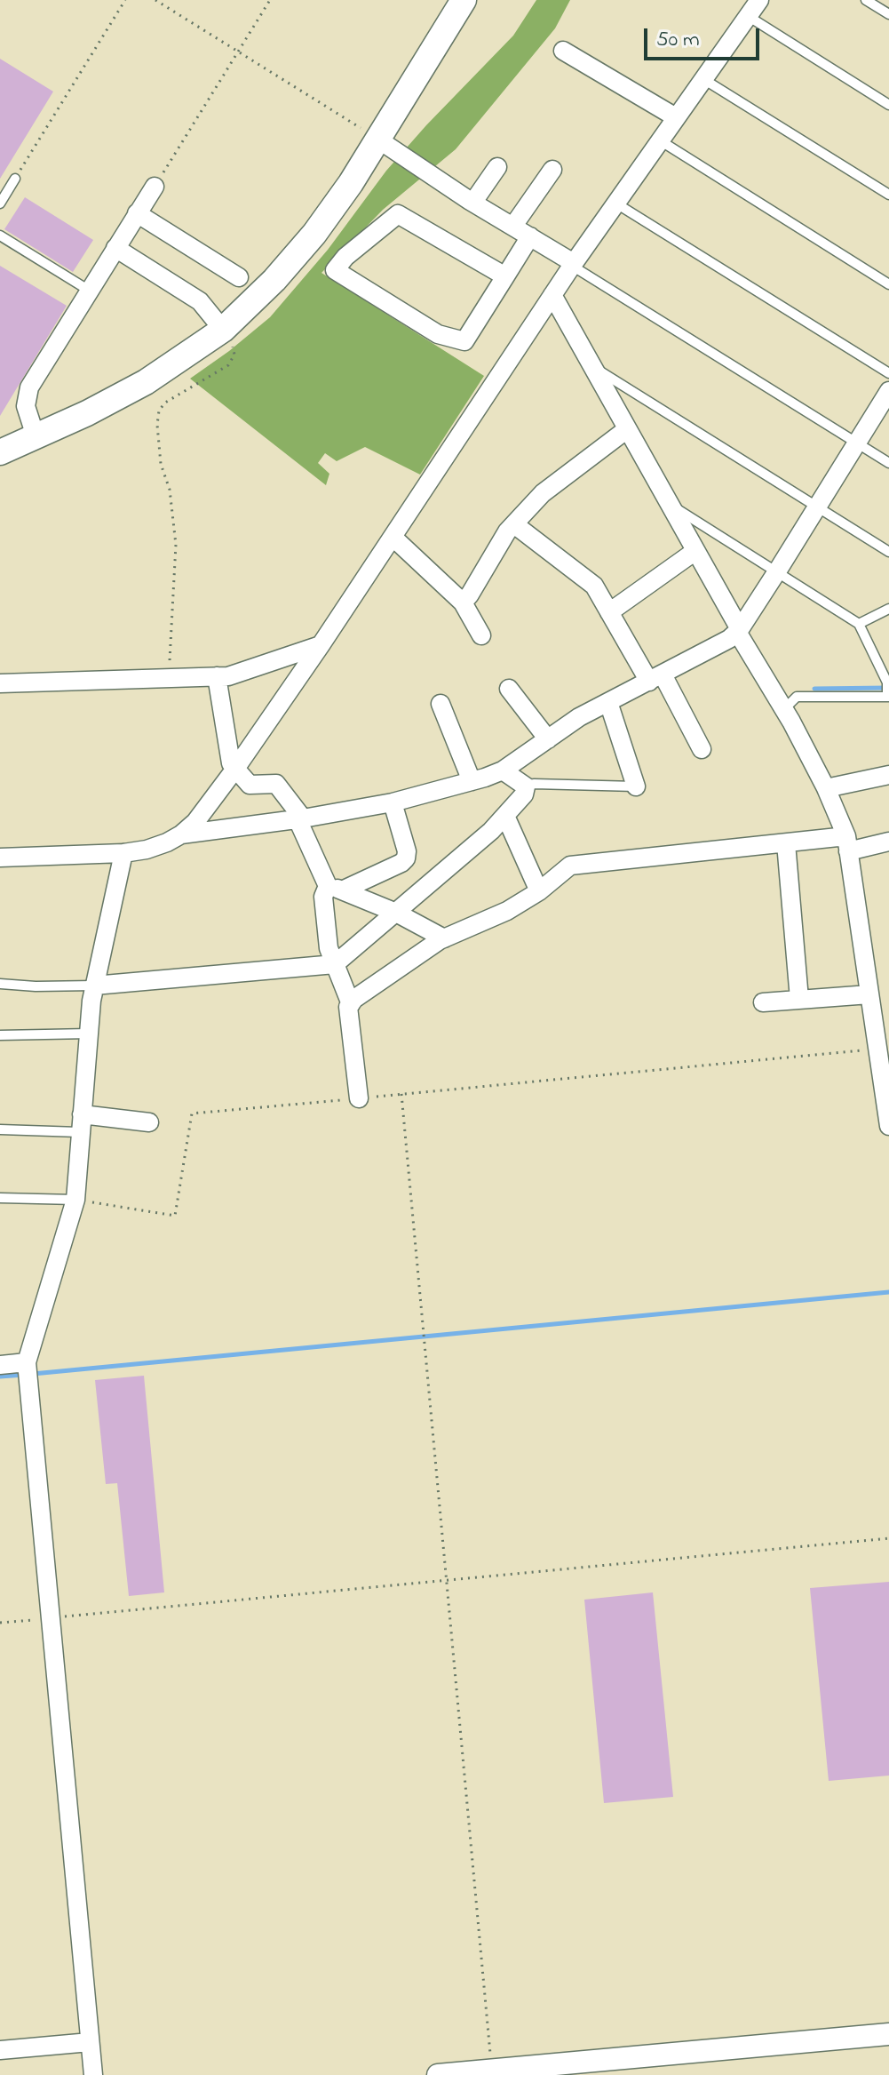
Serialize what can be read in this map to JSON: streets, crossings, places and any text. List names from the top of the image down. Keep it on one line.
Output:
{"scale_bar":"50 m"}
